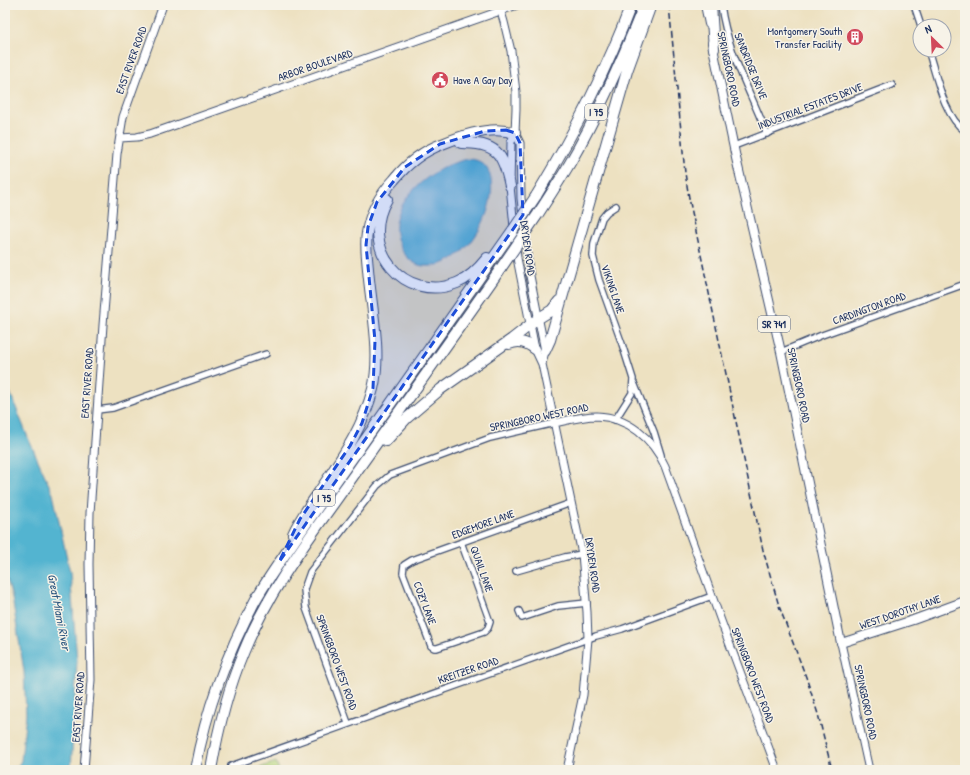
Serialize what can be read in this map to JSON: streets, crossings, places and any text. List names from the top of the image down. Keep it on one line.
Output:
{"streets":{"highway":["I 75"],"main road":["SPRINGBORO ROAD","SR 741","WEST DOROTHY LANE"],"street":["EAST RIVER ROAD","ARBOR BOULEVARD","SANDRIDGE DRIVE","INDUSTRIAL ESTATES DRIVE","DRYDEN ROAD","VIKING LANE","CARDINGTON ROAD","SPRINGBORO WEST ROAD","EDGEMORE LANE","QUAIL LANE","COZY LANE","KREITZER ROAD"]},"crossings":[["EAST RIVER ROAD","ARBOR BOULEVARD"],["ARBOR BOULEVARD","DRYDEN ROAD"],["SANDRIDGE DRIVE","INDUSTRIAL ESTATES DRIVE"],["SPRINGBORO ROAD","INDUSTRIAL ESTATES DRIVE"],["SPRINGBORO ROAD","CARDINGTON ROAD"],["SPRINGBORO ROAD","WEST DOROTHY LANE"],["DRYDEN ROAD","SPRINGBORO WEST ROAD"],["DRYDEN ROAD","EDGEMORE LANE"],["DRYDEN ROAD","KREITZER ROAD"],["VIKING LANE","SPRINGBORO WEST ROAD"],["SPRINGBORO WEST ROAD","KREITZER ROAD"],["EDGEMORE LANE","QUAIL LANE"],["EDGEMORE LANE","COZY LANE"],["QUAIL LANE","COZY LANE"]],"water":["Great Miami River"],"places":{"building":["Montgomery South Transfer Facility"],"public building":["Have A Gay Day"]},"north":"top left"}
